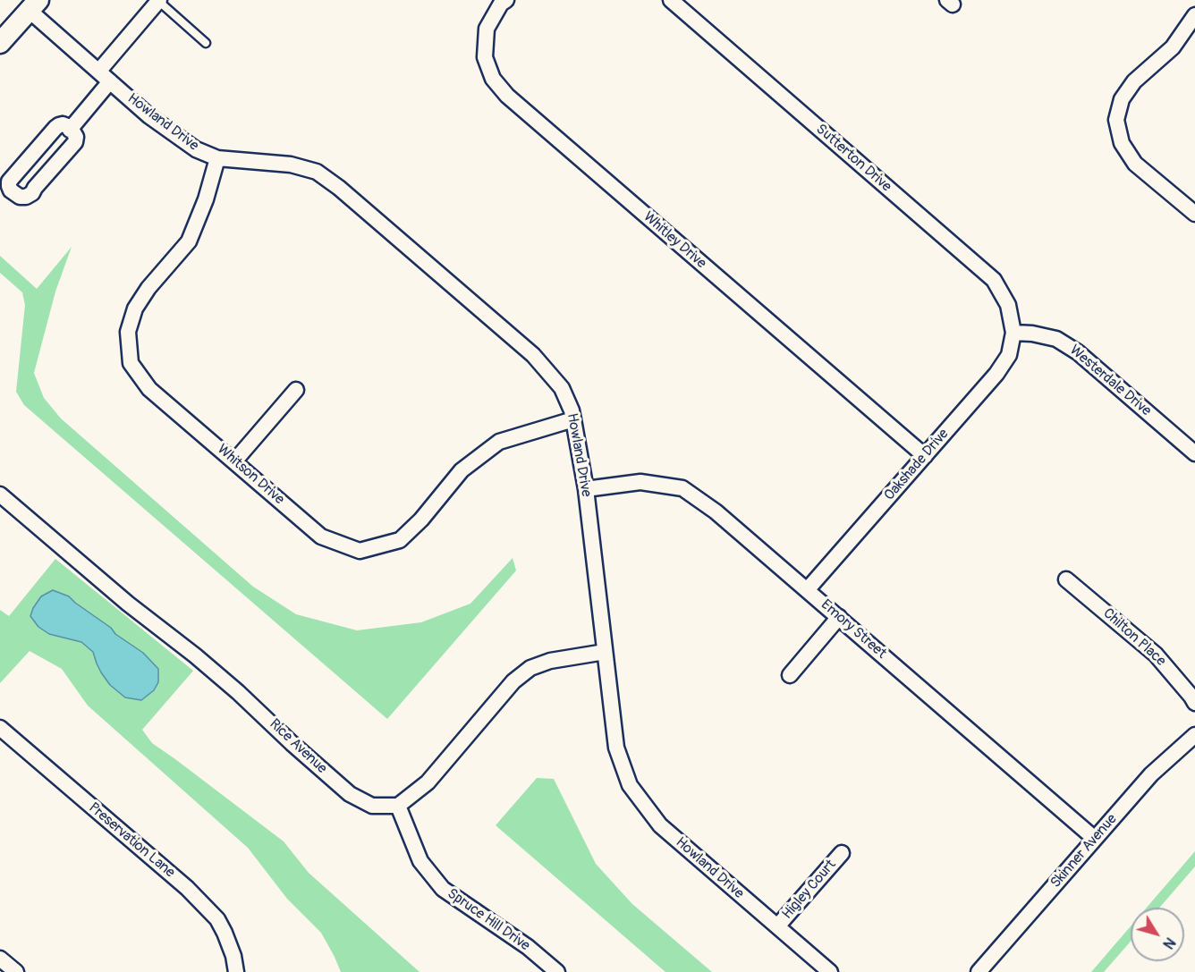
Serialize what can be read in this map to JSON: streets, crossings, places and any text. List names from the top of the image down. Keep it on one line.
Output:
{"streets":{"street":["Howland Drive","Sutterton Drive","Whitley Drive","Westerdale Drive","Oakshade Drive","Whitson Drive","Emory Street","Chilton Place","Rice Avenue","Preservation Lane","Skinner Avenue","Higley Court","Spruce Hill Drive"]},"crossings":[["Howland Drive","Whitson Drive"],["Howland Drive","Emory Street"],["Howland Drive","Higley Court"],["Sutterton Drive","Westerdale Drive"],["Sutterton Drive","Oakshade Drive"],["Whitley Drive","Oakshade Drive"],["Westerdale Drive","Oakshade Drive"],["Oakshade Drive","Emory Street"],["Emory Street","Skinner Avenue"],["Rice Avenue","Spruce Hill Drive"]],"north":"bottom right"}
